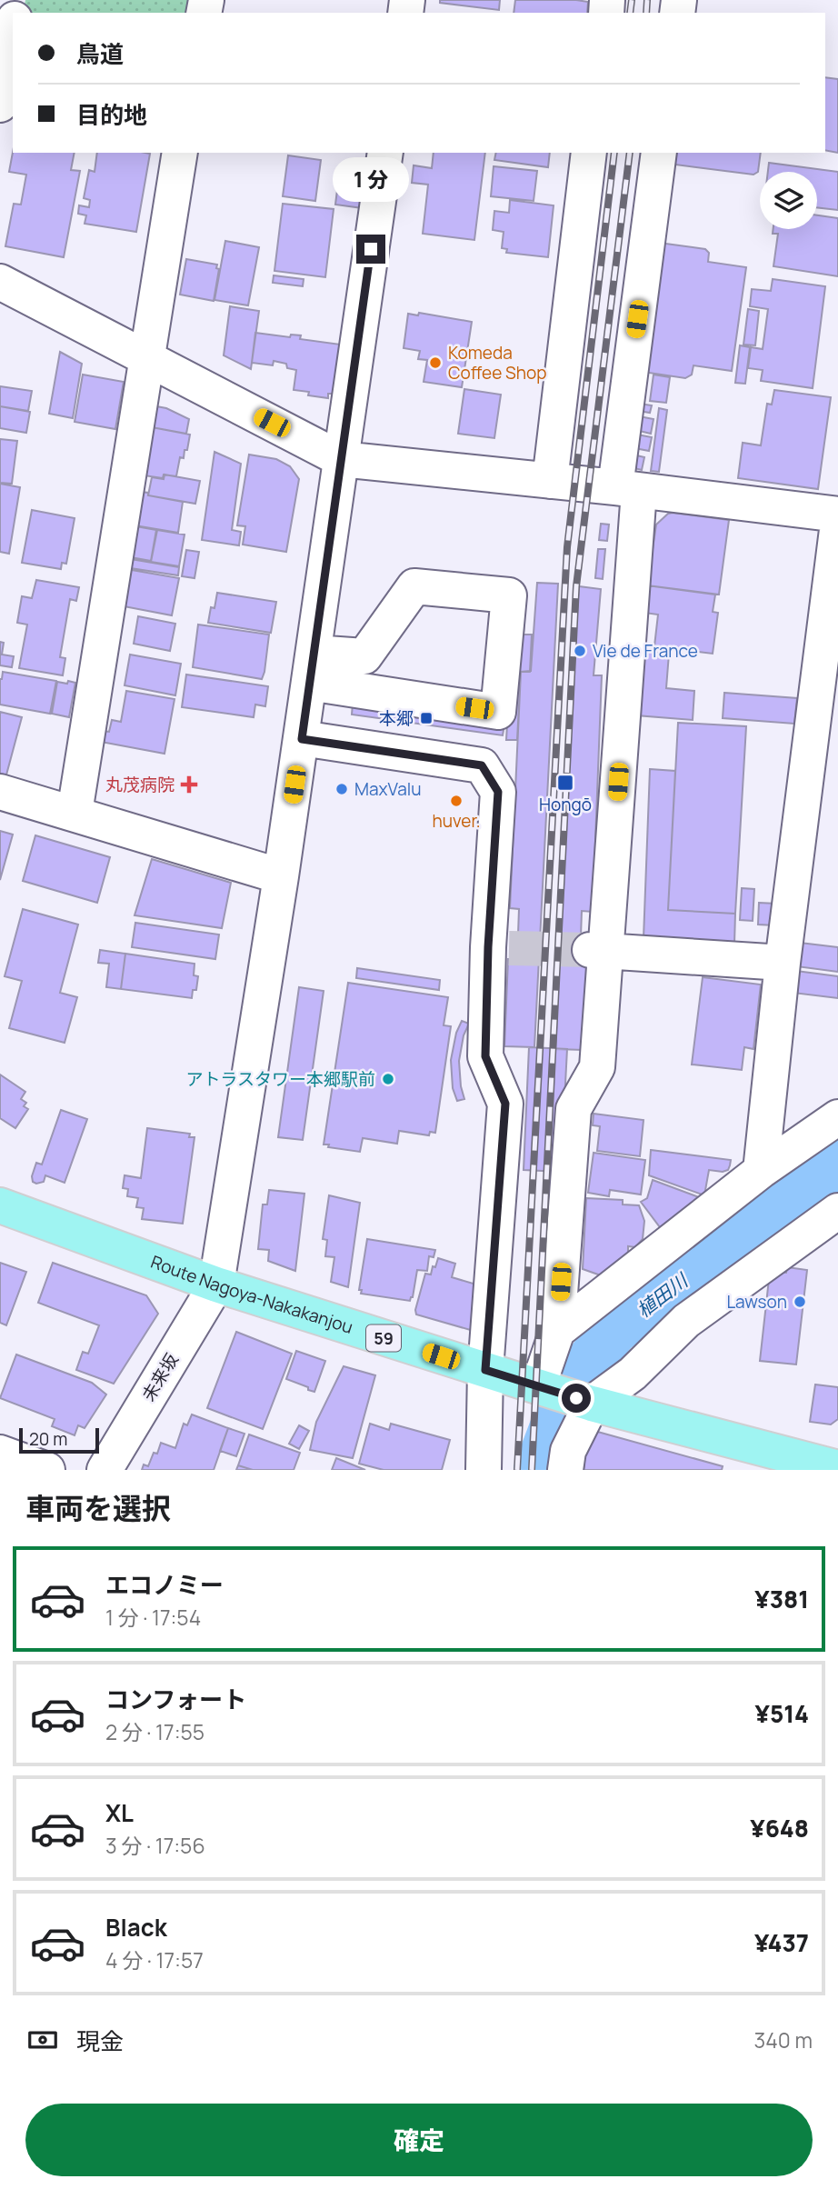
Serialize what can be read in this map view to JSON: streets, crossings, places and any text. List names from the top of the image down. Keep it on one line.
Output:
{"streets":{"main road":["Route Nagoya-Nakakanjou","59"],"street":["未来坂"]},"crossings":[["Route Nagoya-Nakakanjou","未来坂"]],"water":["植田川"],"places":{"other":["Komeda Coffee Shop","Vie de France","MaxValu","huver.","アトラスタワー本郷駅前","Lawson"],"transit":["本郷","Hongō"],"health":["丸茂病院"]},"scale_bar":"20 m","page":{"banner":["鳥道","目的地"],"bubble":"1 分","scale":"20 m","heading":"車両を選択","list":[{"name":"エコノミー","note":"1 分 · 17:54","value":"¥381"},{"name":"コンフォート","note":"2 分 · 17:55","value":"¥514"},{"name":"XL","note":"3 分 · 17:56","value":"¥648"},{"name":"Black","note":"4 分 · 17:57","value":"¥437"}],"pay":["現金","340 m"],"buttons":"確定"}}
